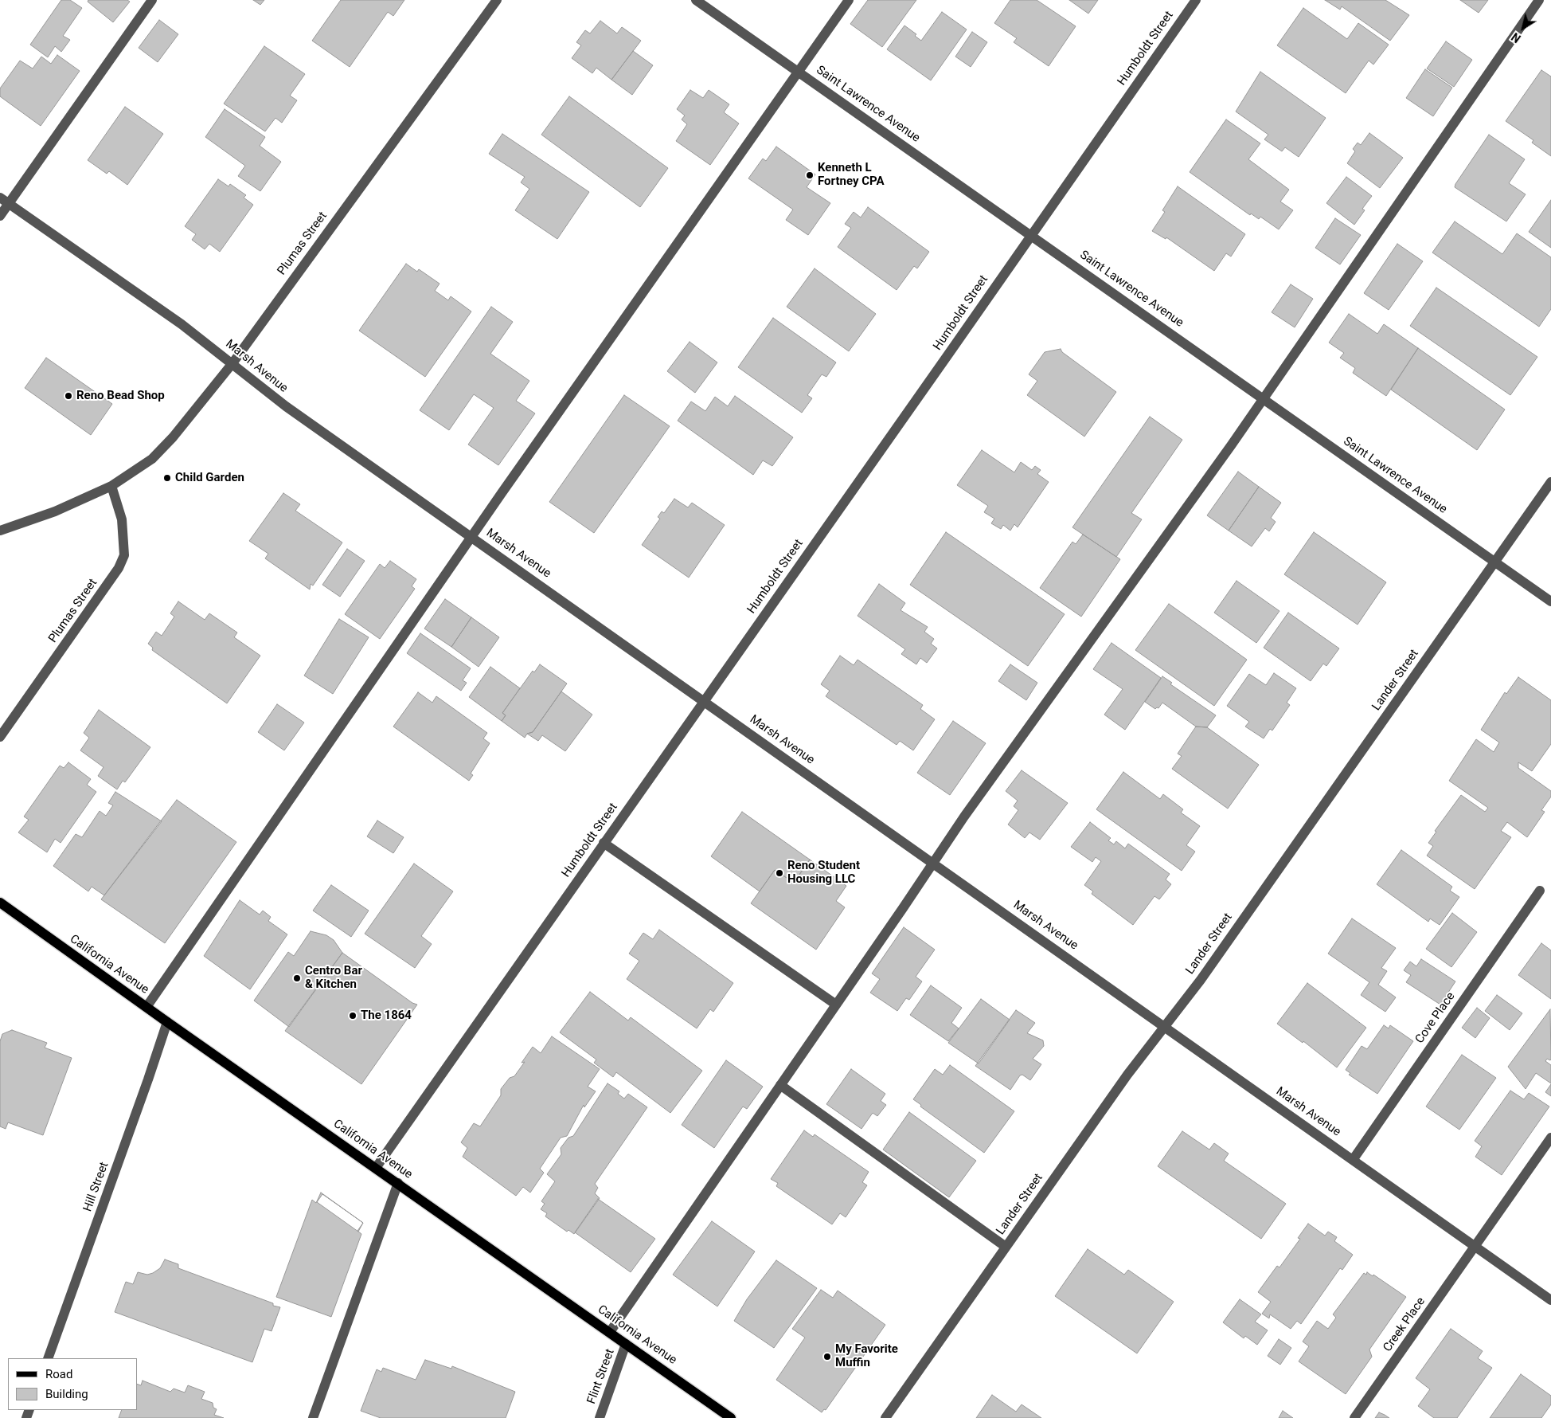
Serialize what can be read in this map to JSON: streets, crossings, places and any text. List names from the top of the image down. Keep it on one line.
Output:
{"streets":{"main road":["California Avenue"],"street":["Humboldt Street","Saint Lawrence Avenue","Plumas Street","Marsh Avenue","Lander Street","Cove Place","Hill Street","Creek Place","Flint Street"]},"crossings":[["Humboldt Street","Saint Lawrence Avenue"],["Humboldt Street","Marsh Avenue"],["Humboldt Street","California Avenue"],["Saint Lawrence Avenue","Lander Street"],["Plumas Street","Marsh Avenue"],["Marsh Avenue","Lander Street"],["Marsh Avenue","Cove Place"],["Marsh Avenue","Creek Place"],["California Avenue","Hill Street"],["California Avenue","Flint Street"]],"places":["Kenneth L Fortney CPA","Reno Bead Shop","Child Garden","Reno Student Housing LLC","Centro Bar & Kitchen","The 1864","My Favorite Muffin"],"legend":["Road","Building"],"north":"bottom left"}
